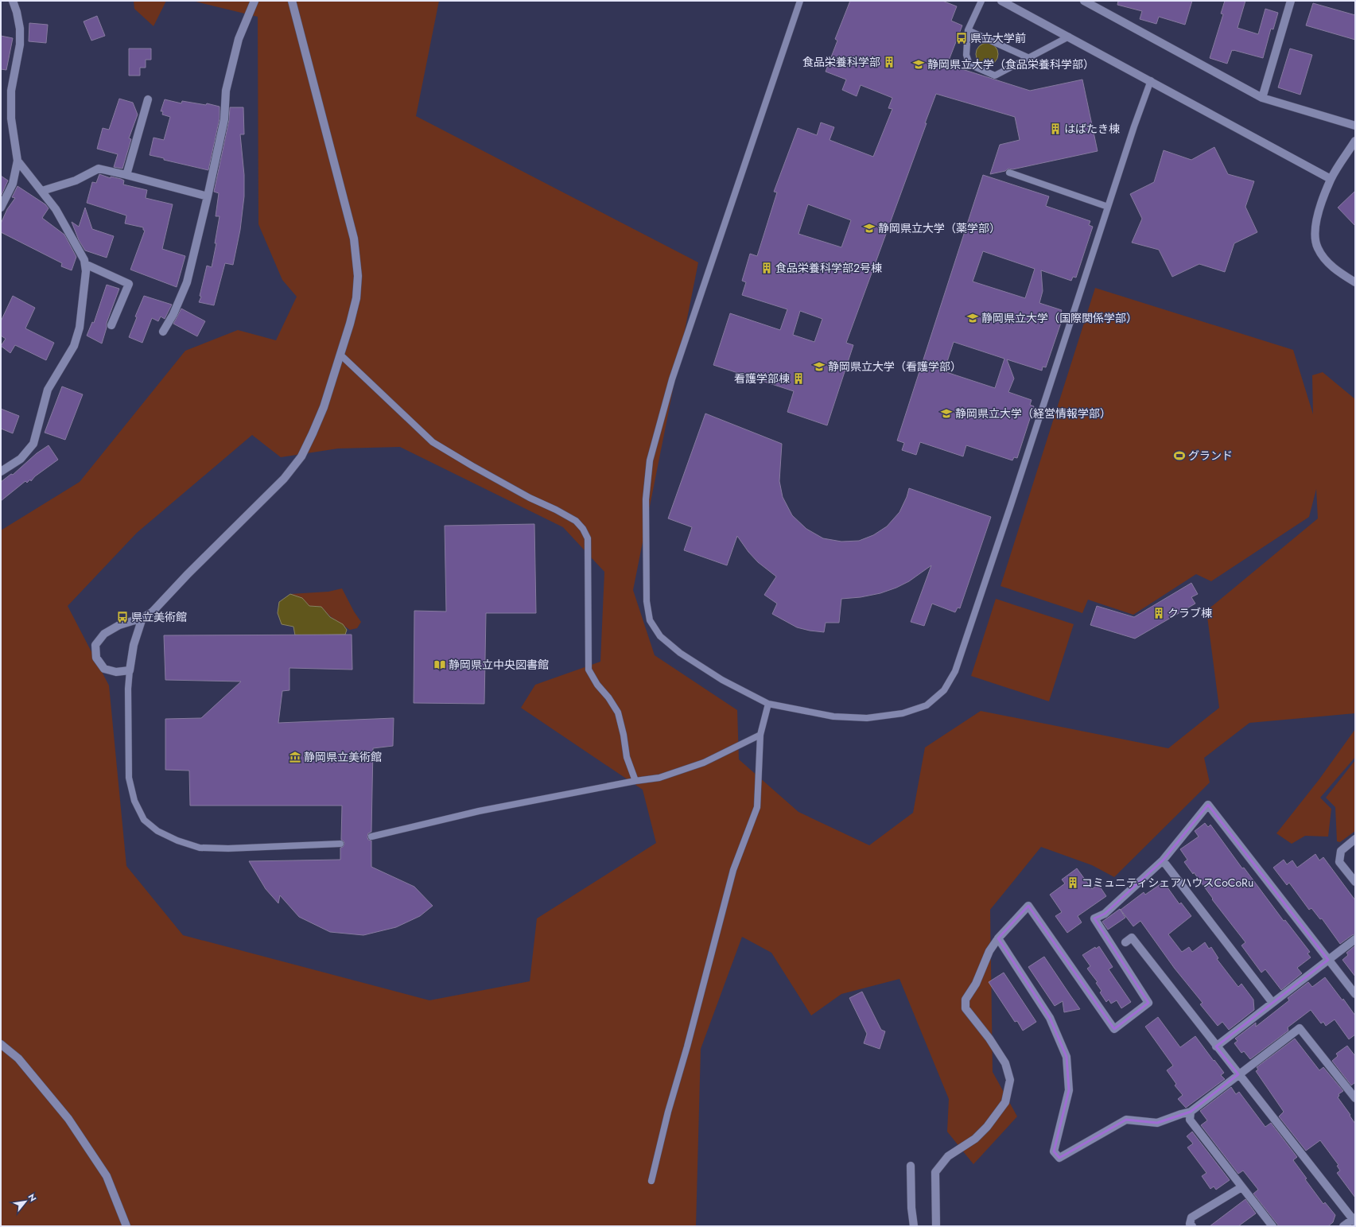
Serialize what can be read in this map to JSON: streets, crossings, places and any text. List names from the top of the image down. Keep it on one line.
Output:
{"places":{"bus stop":["県立大学前","県立美術館"],"building":["食品栄養科学部","はばたき棟","食品栄養科学部２号棟","看護学部棟","クラブ棟","コミュニティシェアハウスCoCoRu"],"school or university":["静岡県立大学（食品栄養科学部）","静岡県立大学（薬学部）","静岡県立大学（国際関係学部）","静岡県立大学（看護学部）","静岡県立大学（経営情報学部）"],"sports":["グランド"],"library":["静岡県立中央図書館"],"museum":["静岡県立美術館"]},"north":"top right"}
